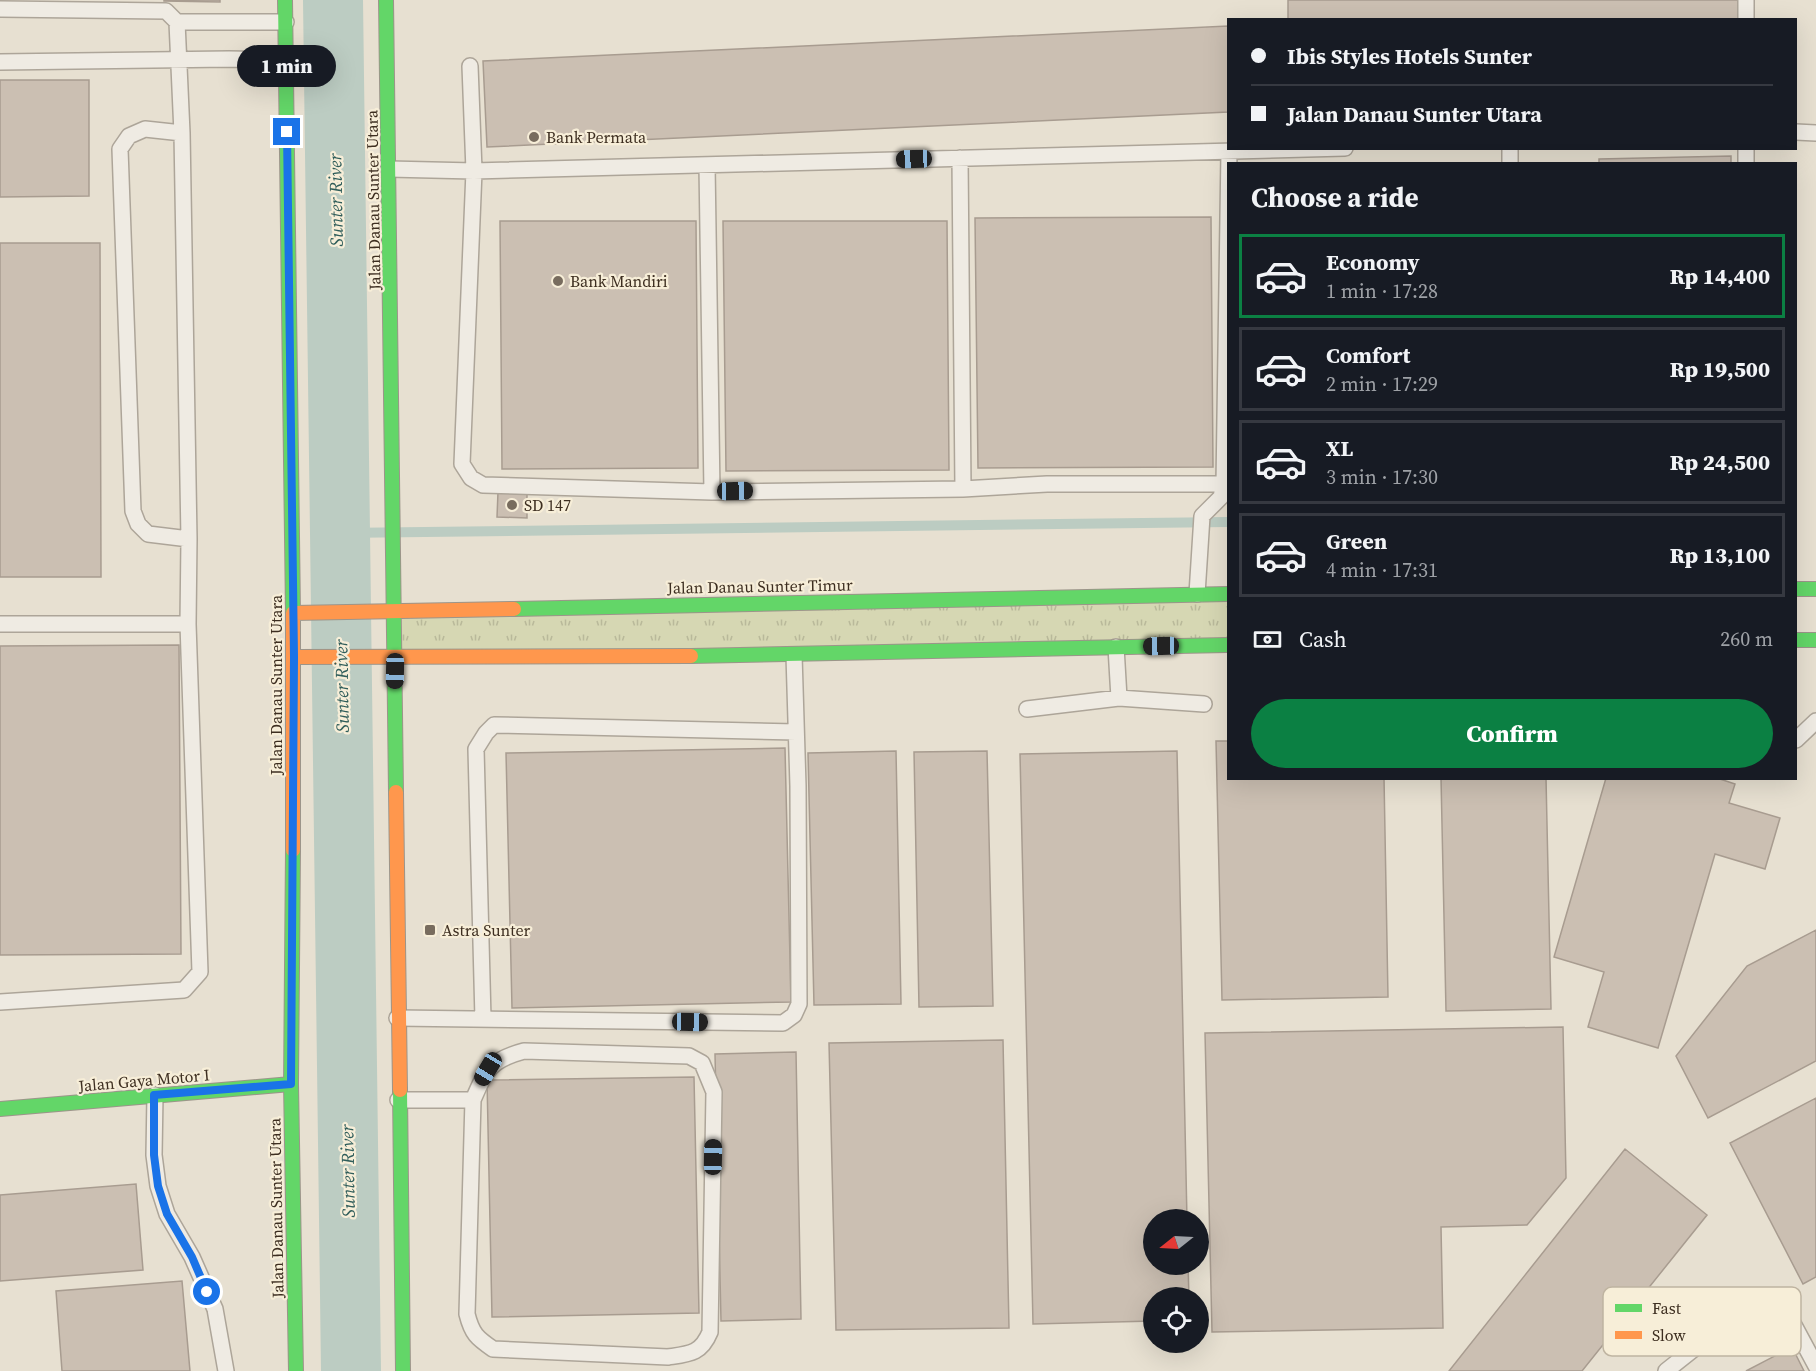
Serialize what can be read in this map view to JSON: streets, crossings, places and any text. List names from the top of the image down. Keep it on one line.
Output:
{"streets":{"main road":["Jalan Danau Sunter Utara","Jalan Danau Sunter Timur","Jalan Gaya Motor I"]},"crossings":[["Jalan Danau Sunter Utara","Jalan Danau Sunter Timur"],["Jalan Danau Sunter Utara","Jalan Gaya Motor I"]],"water":["Sunter River"],"places":{"other":["Bank Permata","Bank Mandiri","SD 147"],"transit":["Astra Sunter"]},"legend":["Fast","Slow"],"north":"left","page":{"banner":["Ibis Styles Hotels Sunter","Jalan Danau Sunter Utara"],"bubble":"1 min","heading":"Choose a ride","list":[{"name":"Economy","note":"1 min · 17:28","value":"Rp 14,400"},{"name":"Comfort","note":"2 min · 17:29","value":"Rp 19,500"},{"name":"XL","note":"3 min · 17:30","value":"Rp 24,500"},{"name":"Green","note":"4 min · 17:31","value":"Rp 13,100"}],"pay":["Cash","260 m"],"buttons":"Confirm"}}
